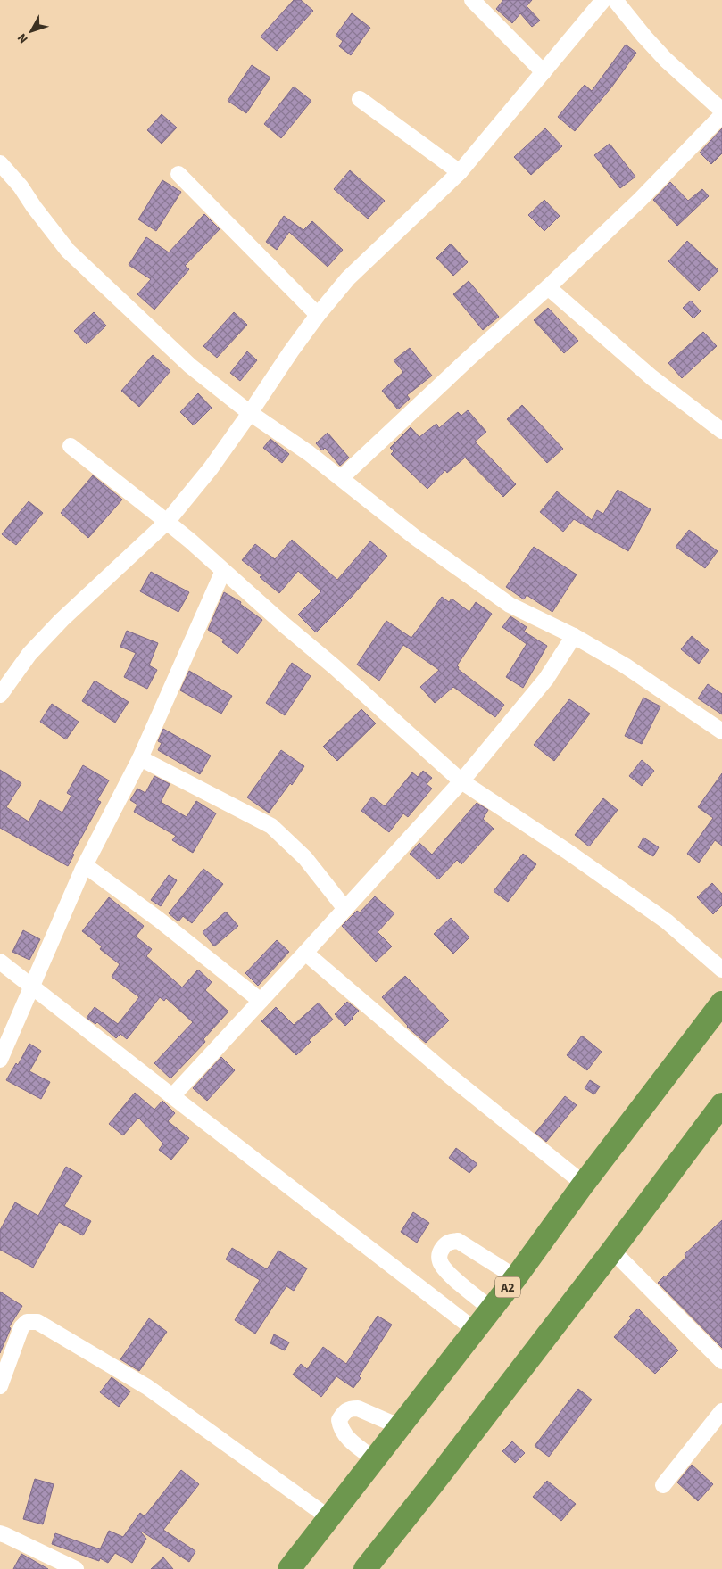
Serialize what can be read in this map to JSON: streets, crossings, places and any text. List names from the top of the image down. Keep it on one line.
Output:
{"streets":{"highway":["A2"]},"north":"bottom left"}
